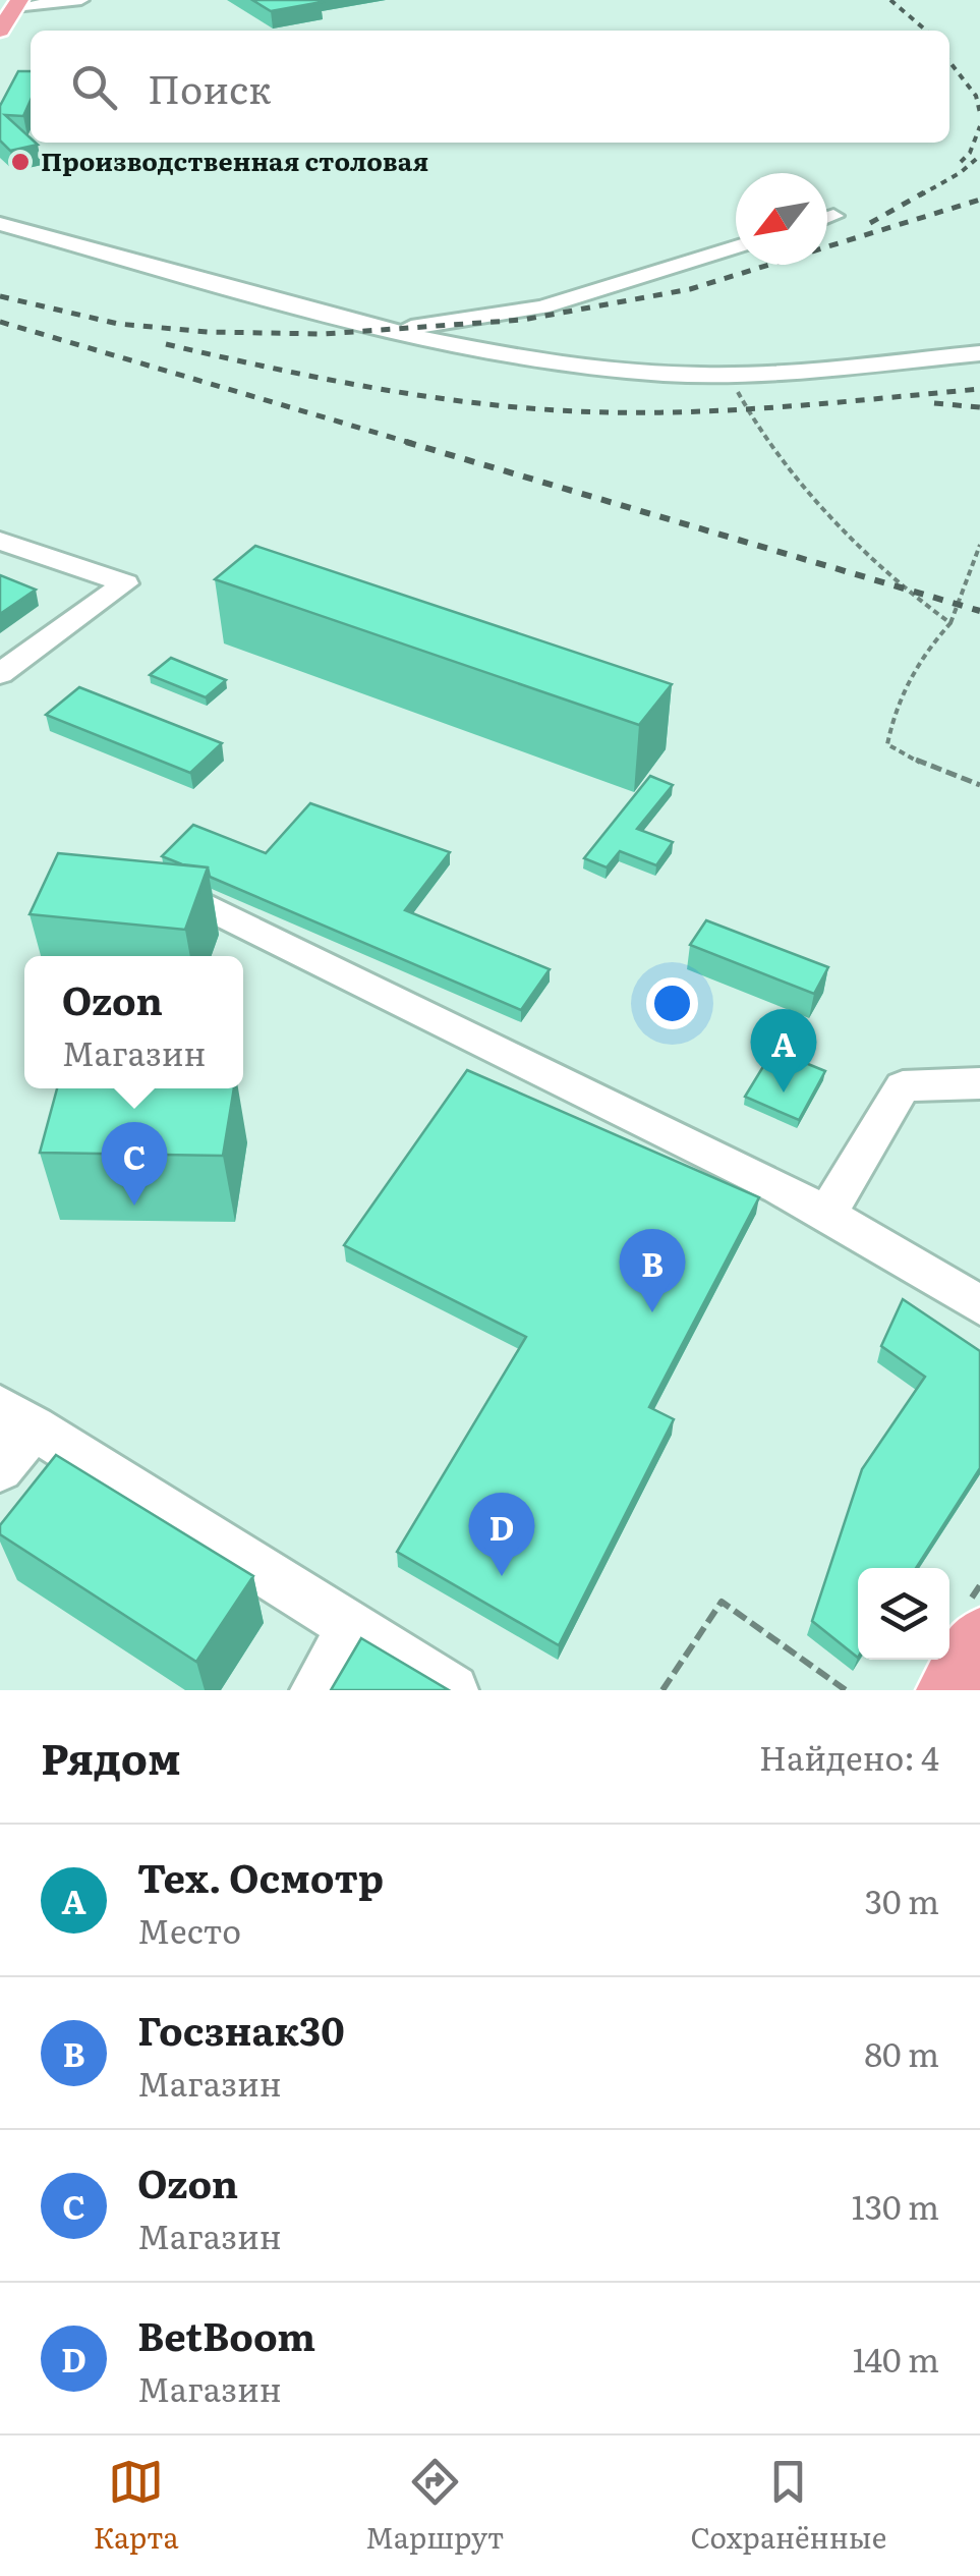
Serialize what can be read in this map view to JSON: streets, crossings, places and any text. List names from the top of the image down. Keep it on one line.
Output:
{"places":["Производственная столовая"],"north":"bottom left","page":{"search":"Поиск","popup":["Ozon","Магазин"],"pins":["A","C","B","D"],"heading":["Рядом","Найдено: 4"],"list":[{"mark":"A","name":"Тех. Осмотр","note":"Место","value":"30 m"},{"mark":"B","name":"Госзнак30","note":"Магазин","value":"80 m"},{"mark":"C","name":"Ozon","note":"Магазин","value":"130 m"},{"mark":"D","name":"BetBoom","note":"Магазин","value":"140 m"}],"nav":["Карта","Маршрут","Сохранённые"]}}
